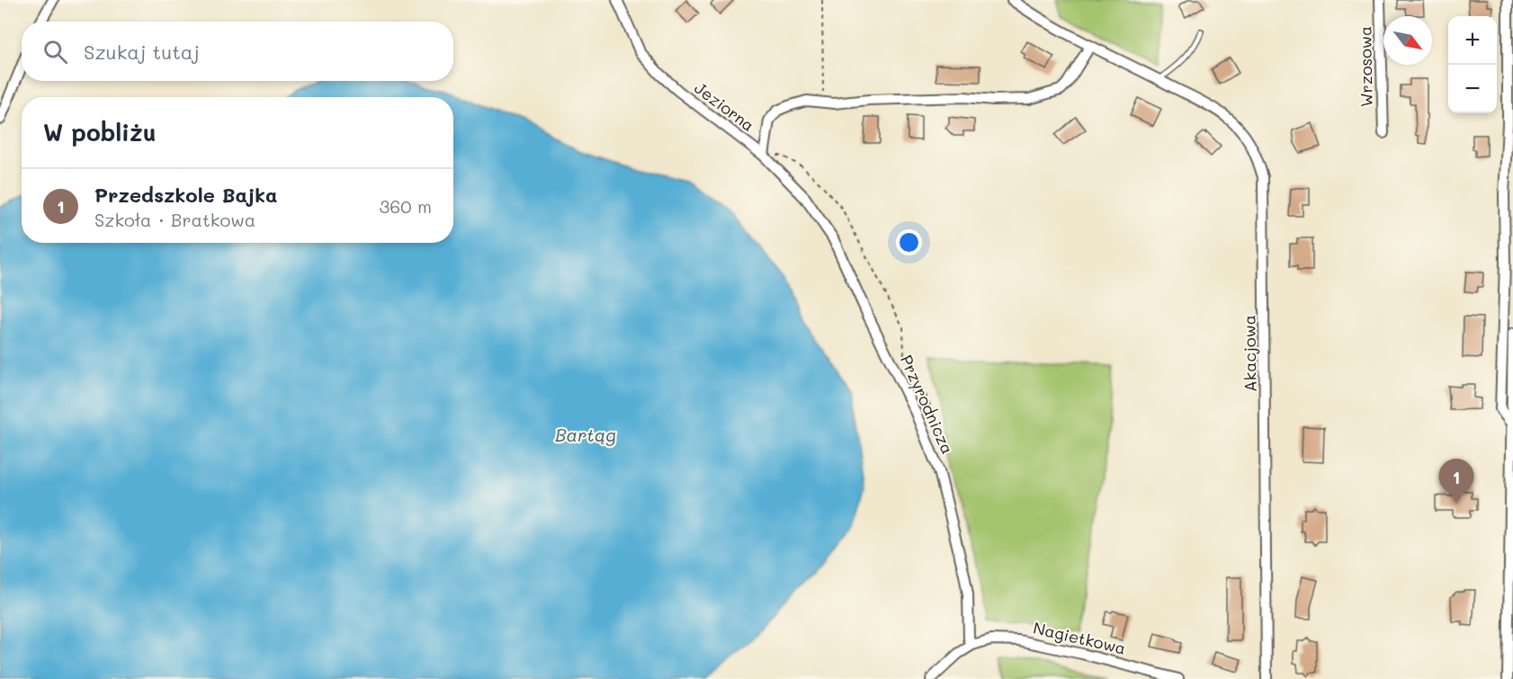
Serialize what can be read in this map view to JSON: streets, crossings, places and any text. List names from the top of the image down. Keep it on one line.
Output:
{"streets":{"street":["Wrzosowa","Jeziorna","Akacjowa","Przyrodnicza","Nagietkowa"]},"crossings":[["Jeziorna","Akacjowa"],["Jeziorna","Przyrodnicza"],["Przyrodnicza","Nagietkowa"]],"water":["Bartąg"],"north":"bottom right","page":{"map_buttons":["+","−"],"search":"Szukaj tutaj","heading":"W pobliżu","list":[{"mark":"1","name":"Przedszkole Bajka","note":"Szkoła · Bratkowa","value":"360 m"}],"pins":"1"}}
